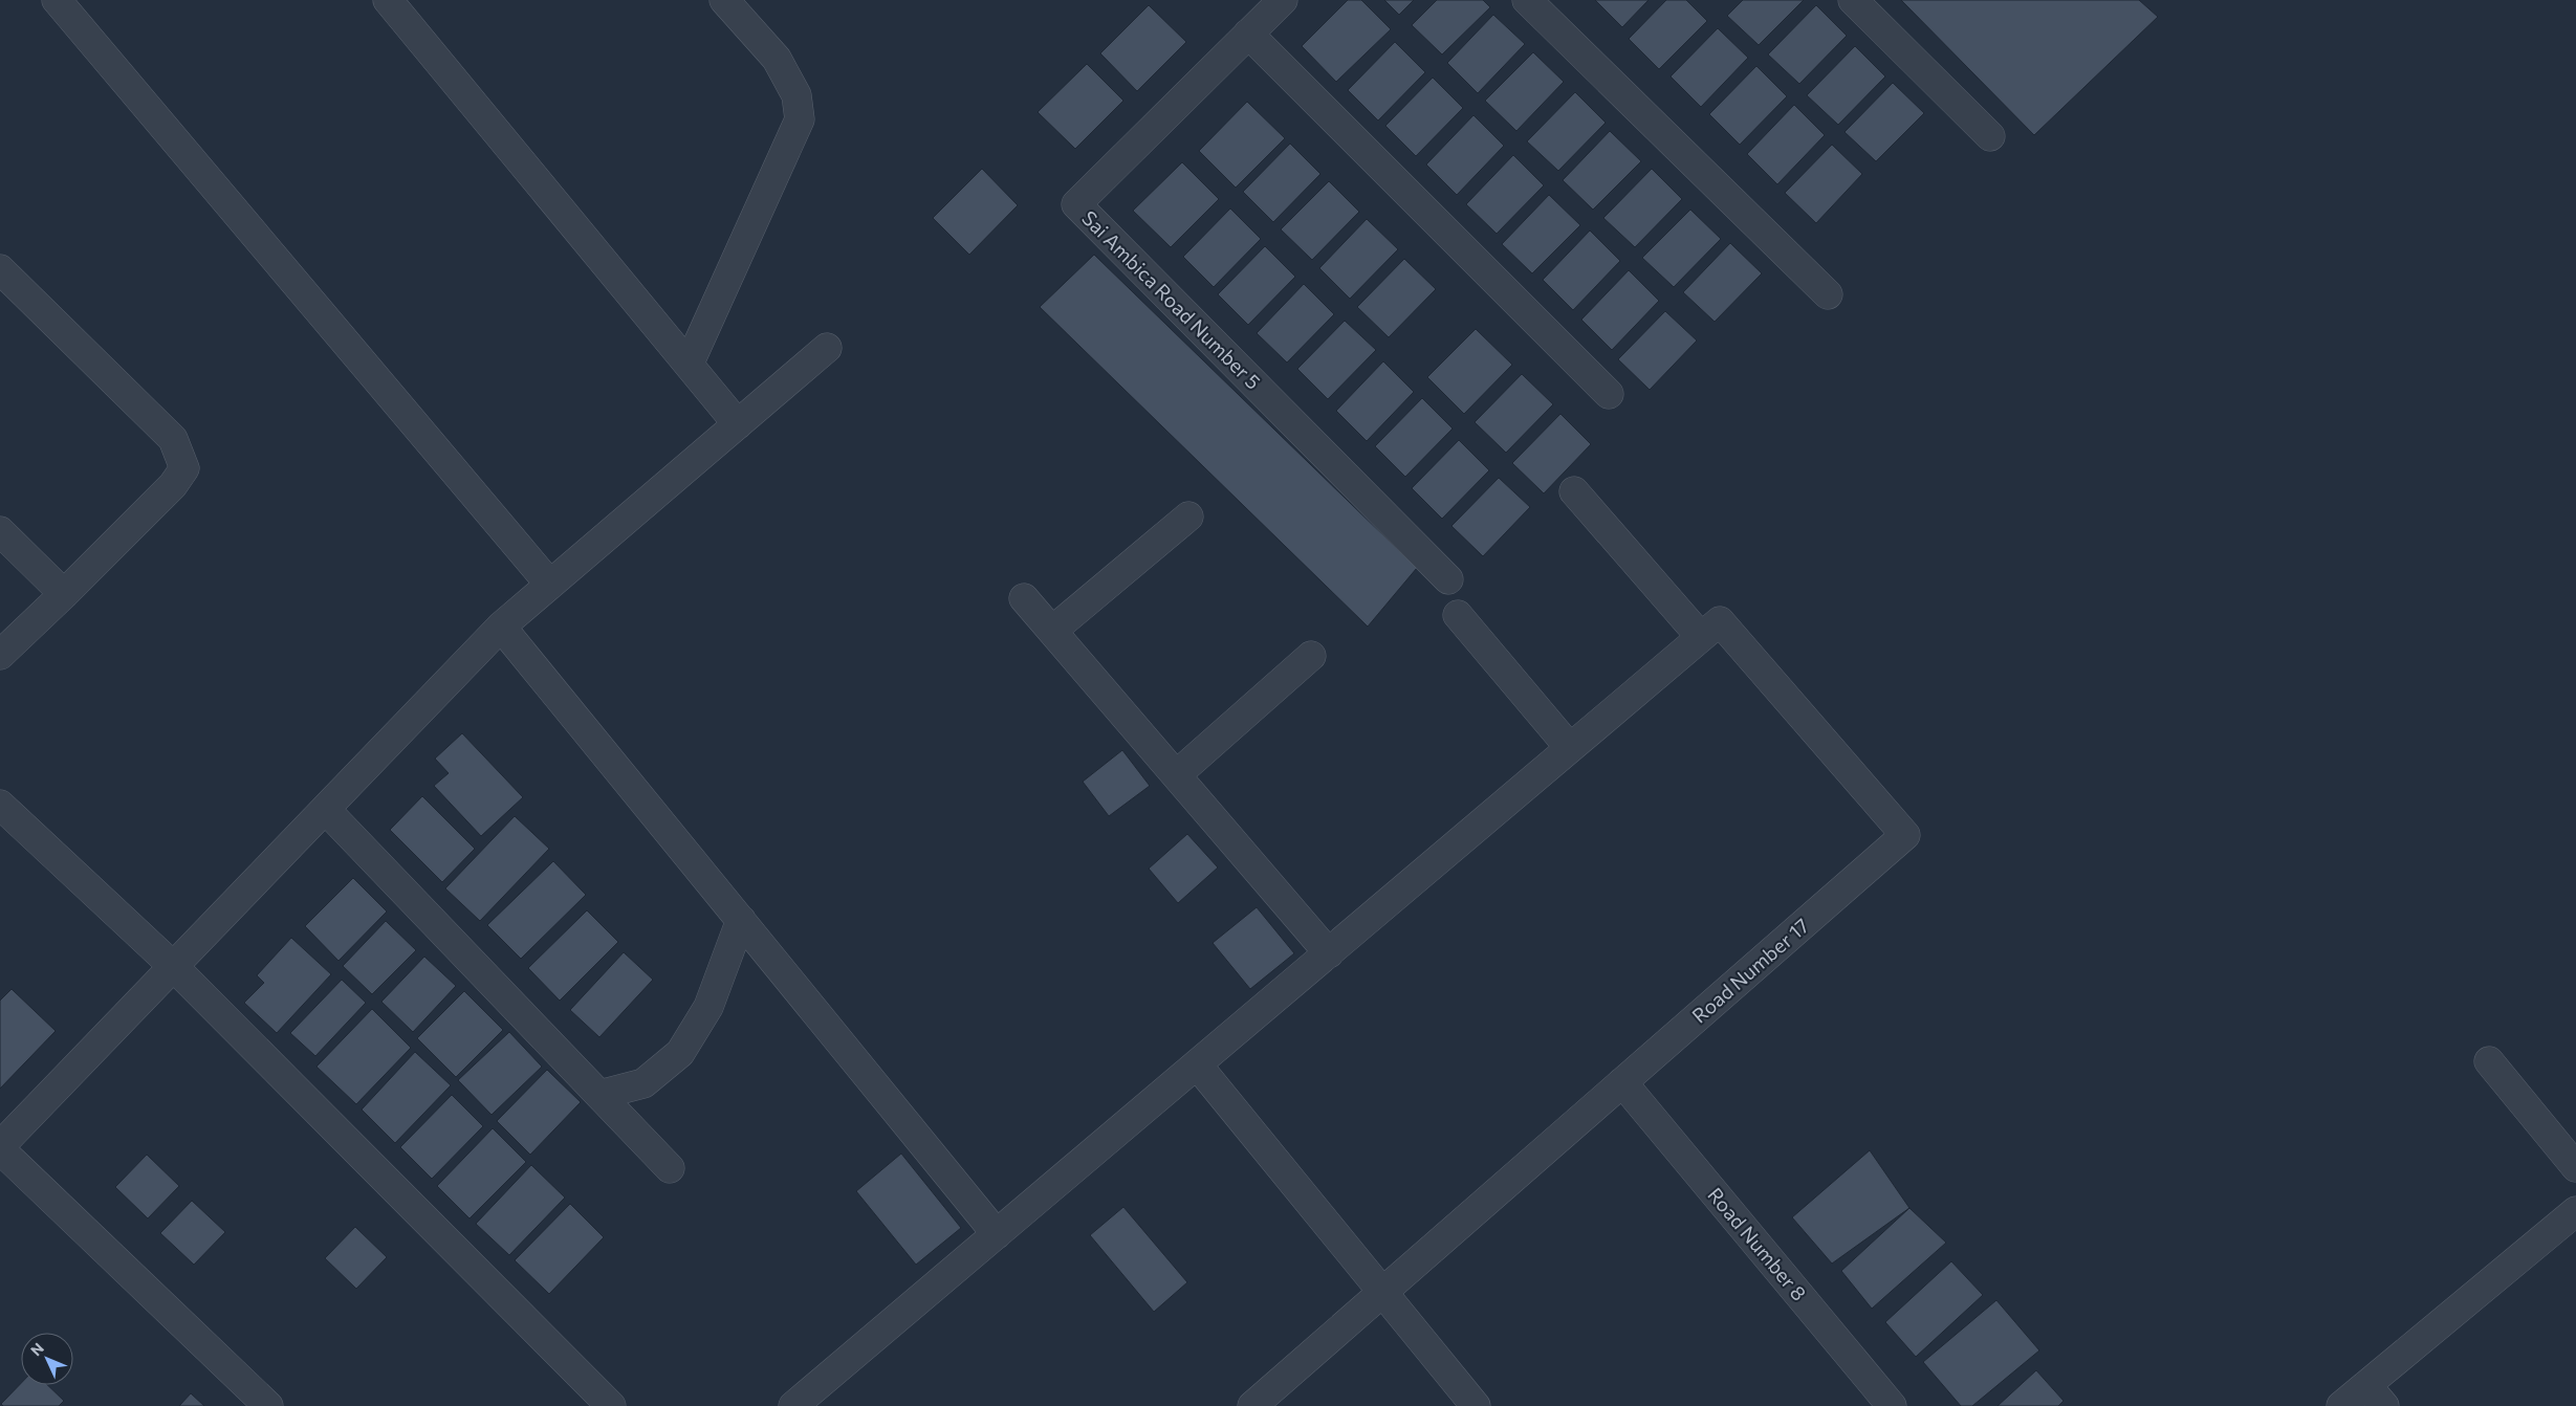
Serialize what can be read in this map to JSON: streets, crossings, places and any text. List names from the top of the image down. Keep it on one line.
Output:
{"streets":{"street":["Sai Ambica Road Number 5","Road Number 17","Road Number 8"]},"crossings":[["Road Number 17","Road Number 8"]],"north":"top left"}
